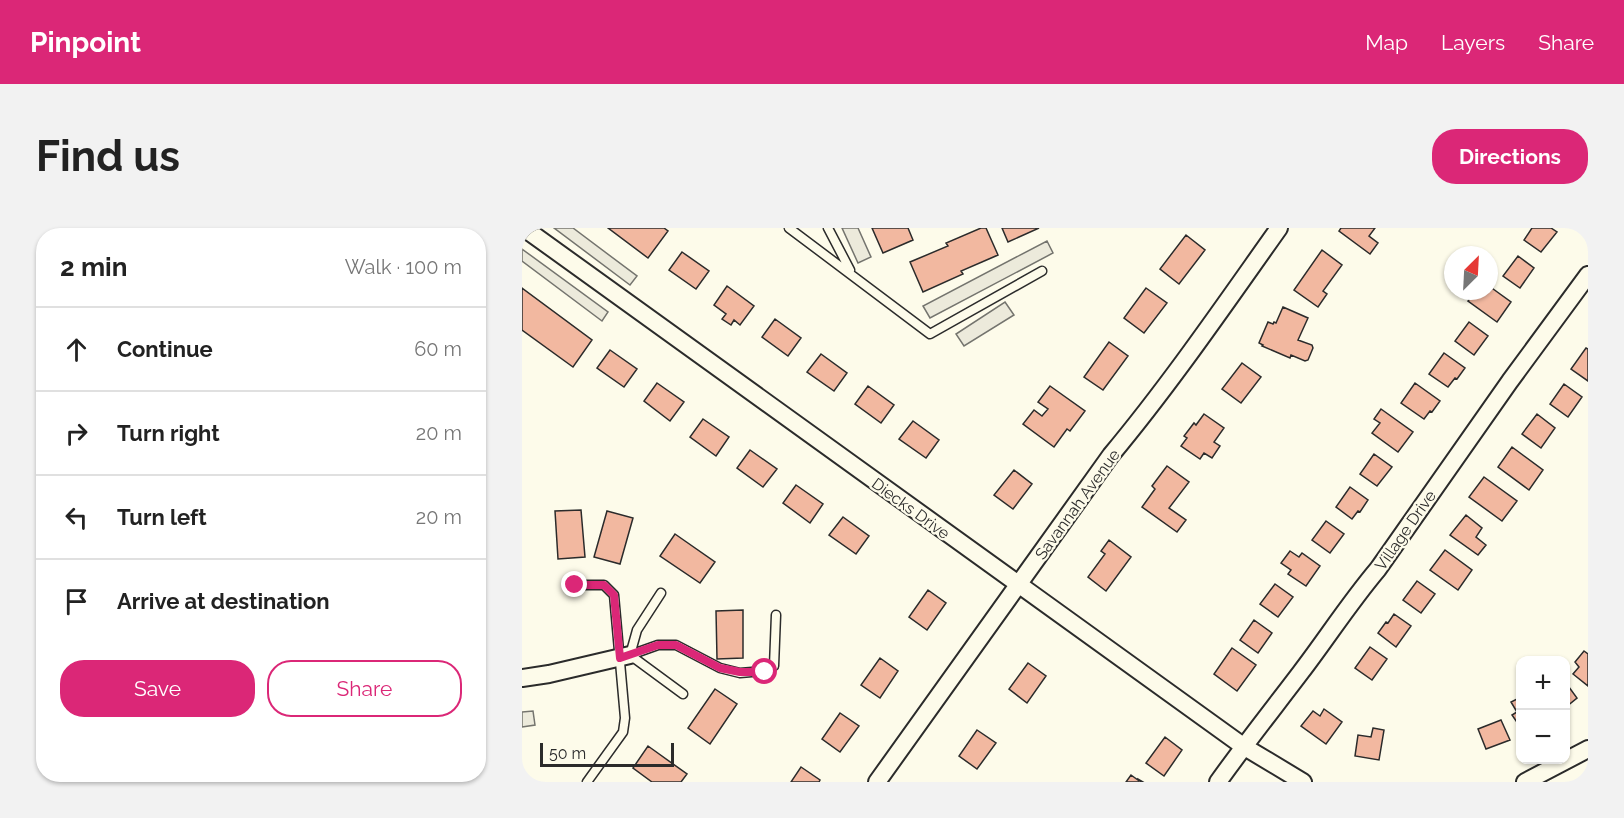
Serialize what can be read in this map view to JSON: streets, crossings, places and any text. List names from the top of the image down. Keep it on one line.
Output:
{"streets":{"street":["Savannah Avenue","Diecks Drive","Village Drive"]},"crossings":[["Savannah Avenue","Diecks Drive"],["Diecks Drive","Village Drive"]],"scale_bar":"50 m","north":"top right","page":{"header":"Pinpoint","nav":["Map","Layers","Share"],"buttons":["Directions",["Save","Share"]],"title":"Find us","heading":["2 min","Walk · 100 m"],"list":[["Continue","60 m"],["Turn right","20 m"],["Turn left","20 m"],"Arrive at destination"],"map_buttons":["+","−"],"scale":"50 m"}}
